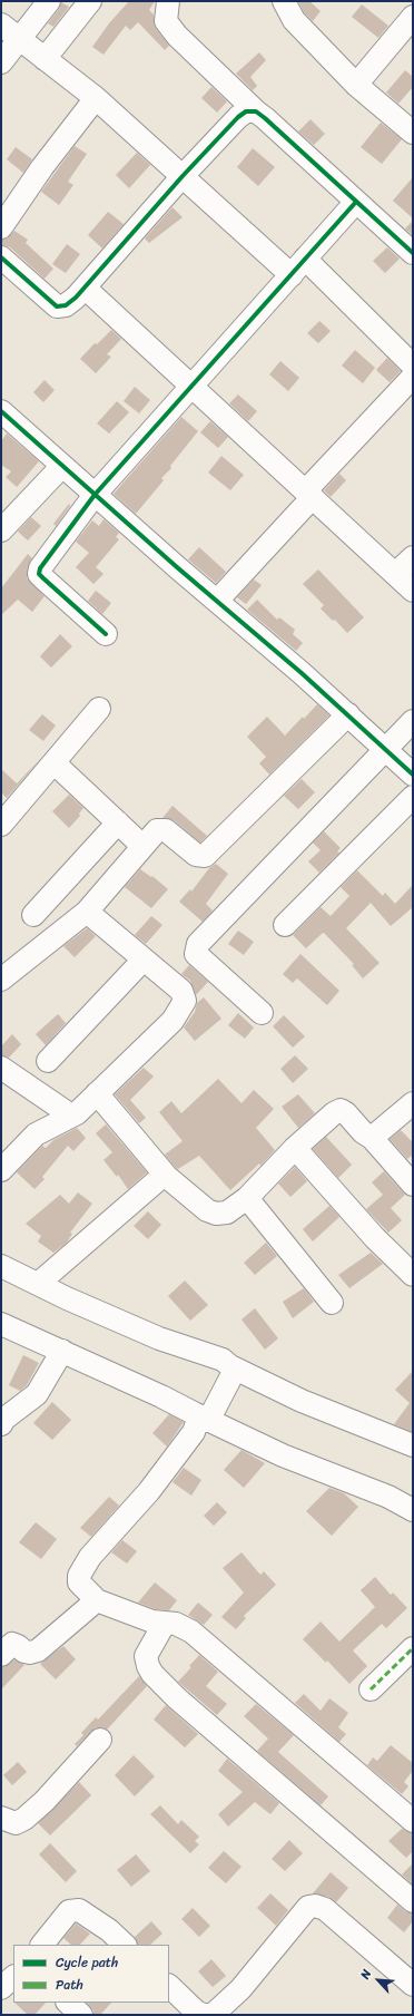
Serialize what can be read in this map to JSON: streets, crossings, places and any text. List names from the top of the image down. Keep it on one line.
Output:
{"legend":["Cycle path","Path"],"north":"top left"}
